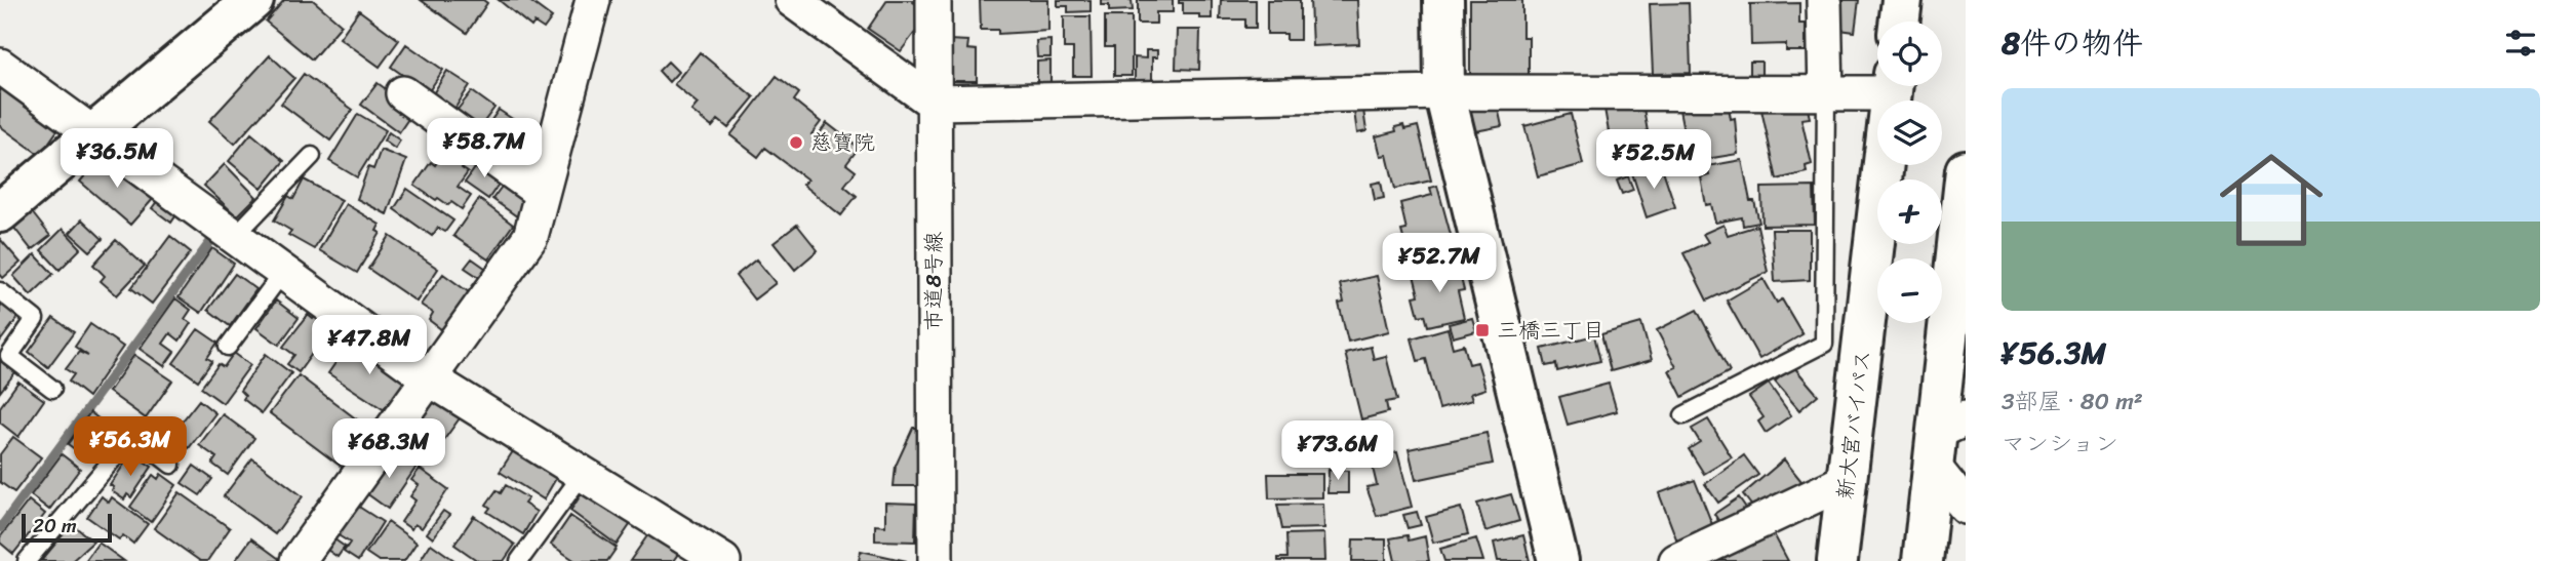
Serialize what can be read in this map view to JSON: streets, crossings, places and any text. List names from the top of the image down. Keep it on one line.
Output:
{"streets":{"main road":["新大宮バイパス"],"street":["市道8号線"]},"places":{"other":["慈寶院"],"transit":["三橋三丁目"]},"scale_bar":"20 m","page":{"heading":"8件の物件","map_buttons":["+","−"],"list":[{"name":"¥56.3M","note":"3部屋 · 80 m² · マンション"}],"price":["¥58.7M","¥36.5M","¥52.5M","¥52.7M","¥47.8M","¥56.3M","¥68.3M","¥73.6M"],"scale":"20 m"}}
